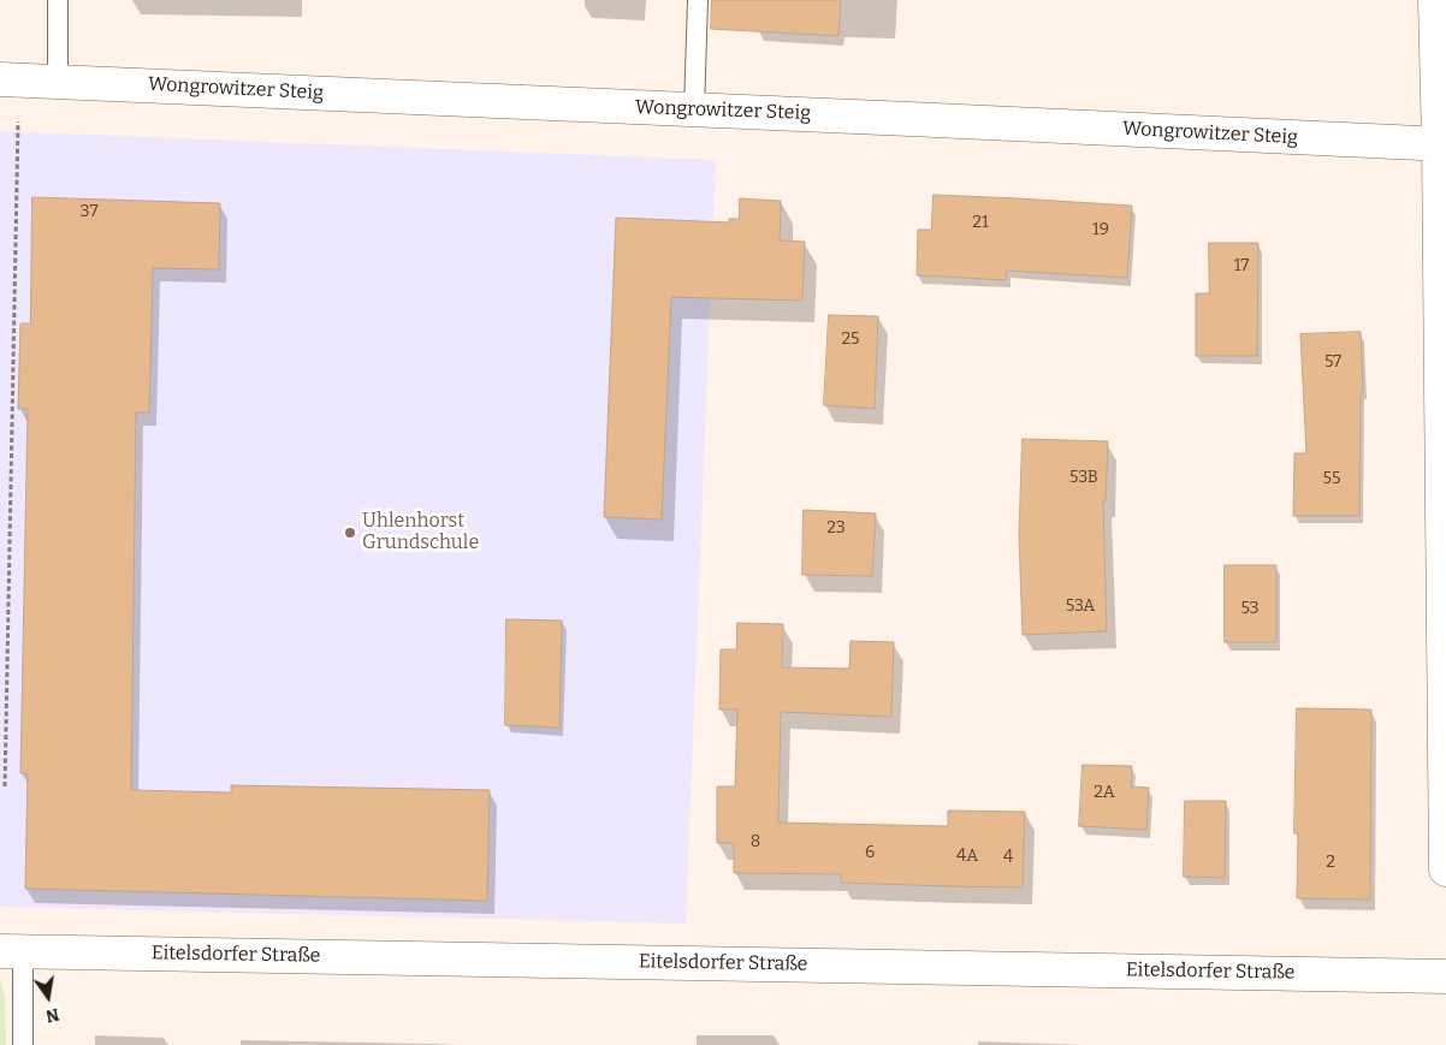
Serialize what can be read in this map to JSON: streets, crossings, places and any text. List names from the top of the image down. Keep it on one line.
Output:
{"streets":{"street":["Wongrowitzer Steig","Eitelsdorfer Straße"]},"places":["Uhlenhorst Grundschule"],"house_numbers":["37","21","19","17","25","57","53B","55","23","53A","53","2A","8","6","4A","4","2"],"north":"bottom"}
